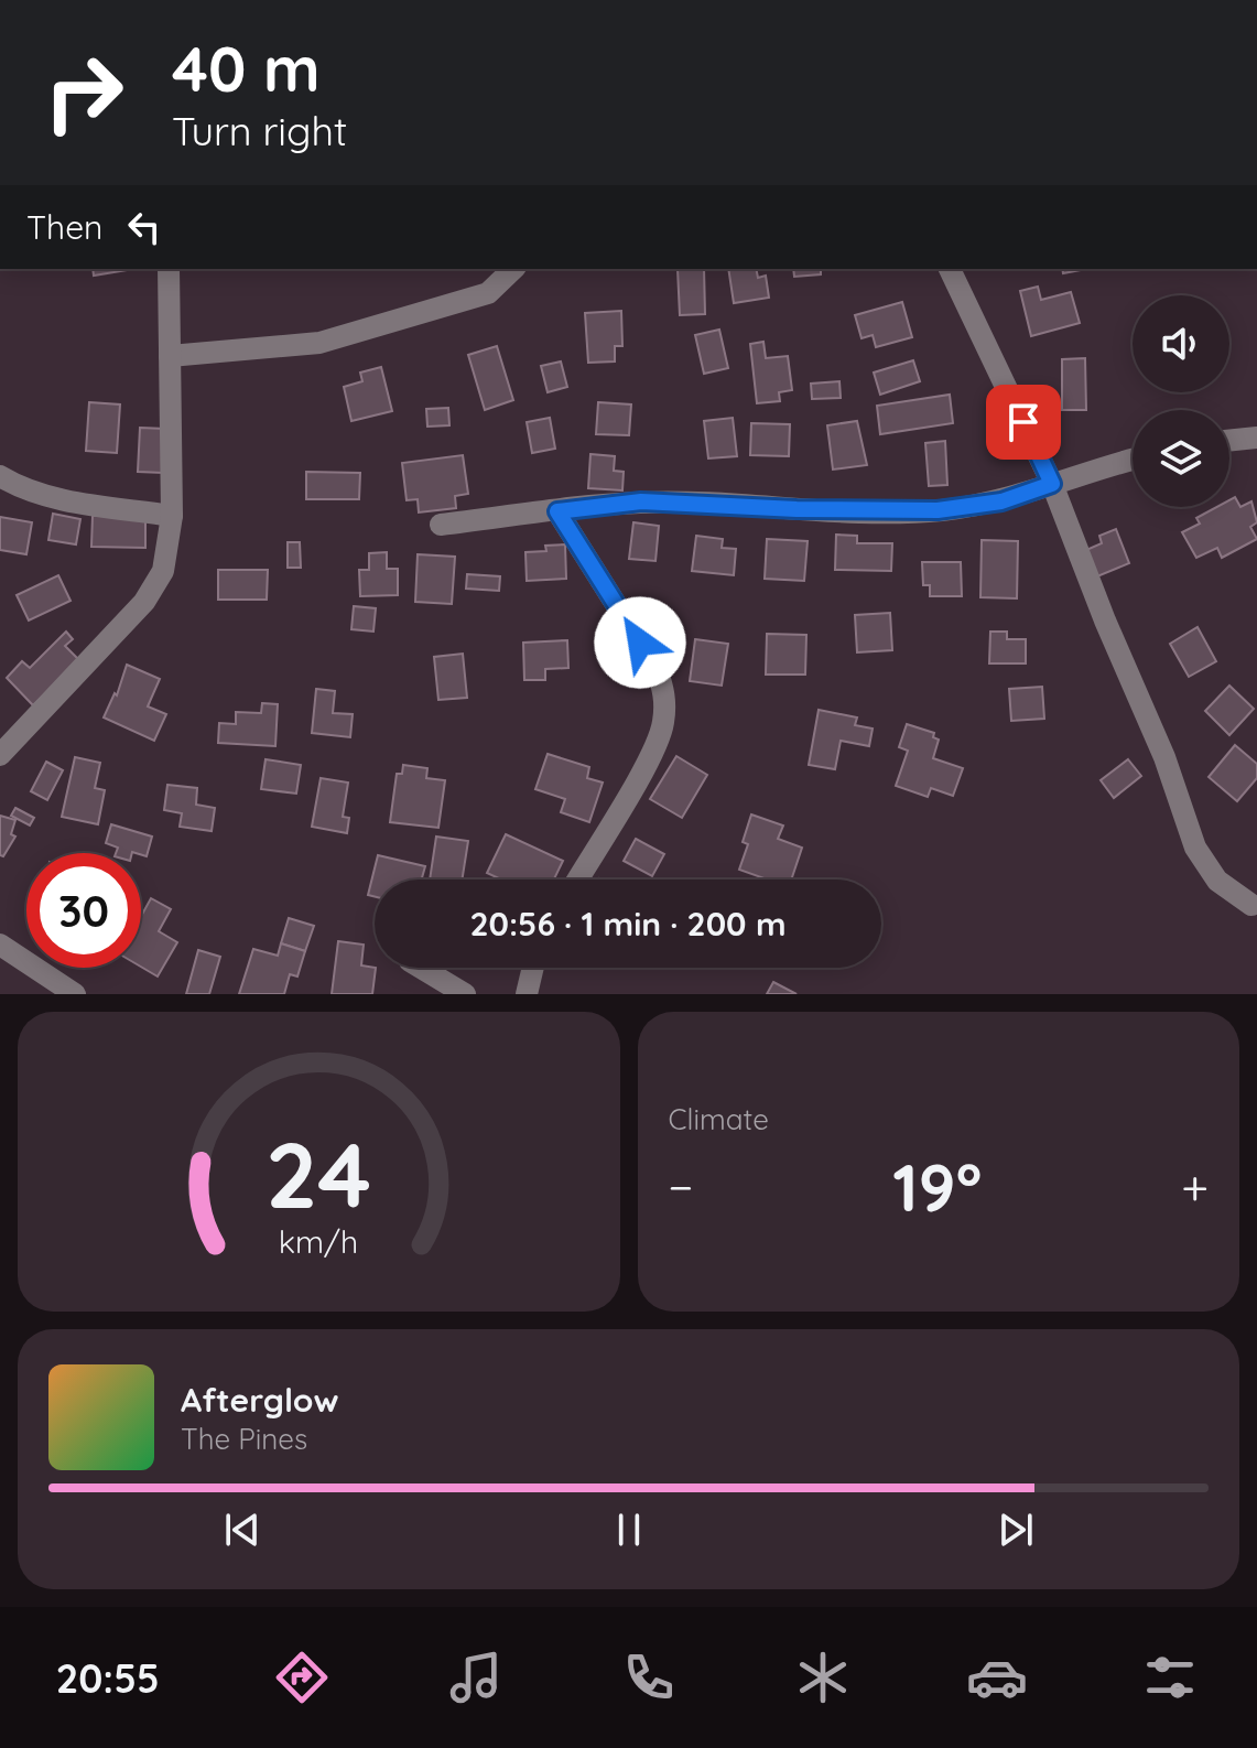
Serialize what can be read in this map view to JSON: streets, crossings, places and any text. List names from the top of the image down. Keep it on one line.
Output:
{"page":{"turn":["40 m","Turn right"],"then":"Then","limit":"30","trip":"20:56 · 1 min · 200 m","tile":"Climate","heat":["−","19°","+"],"song":["Afterglow","The Pines"],"tabs":"20:55","gauge":["24","km/h"]}}
